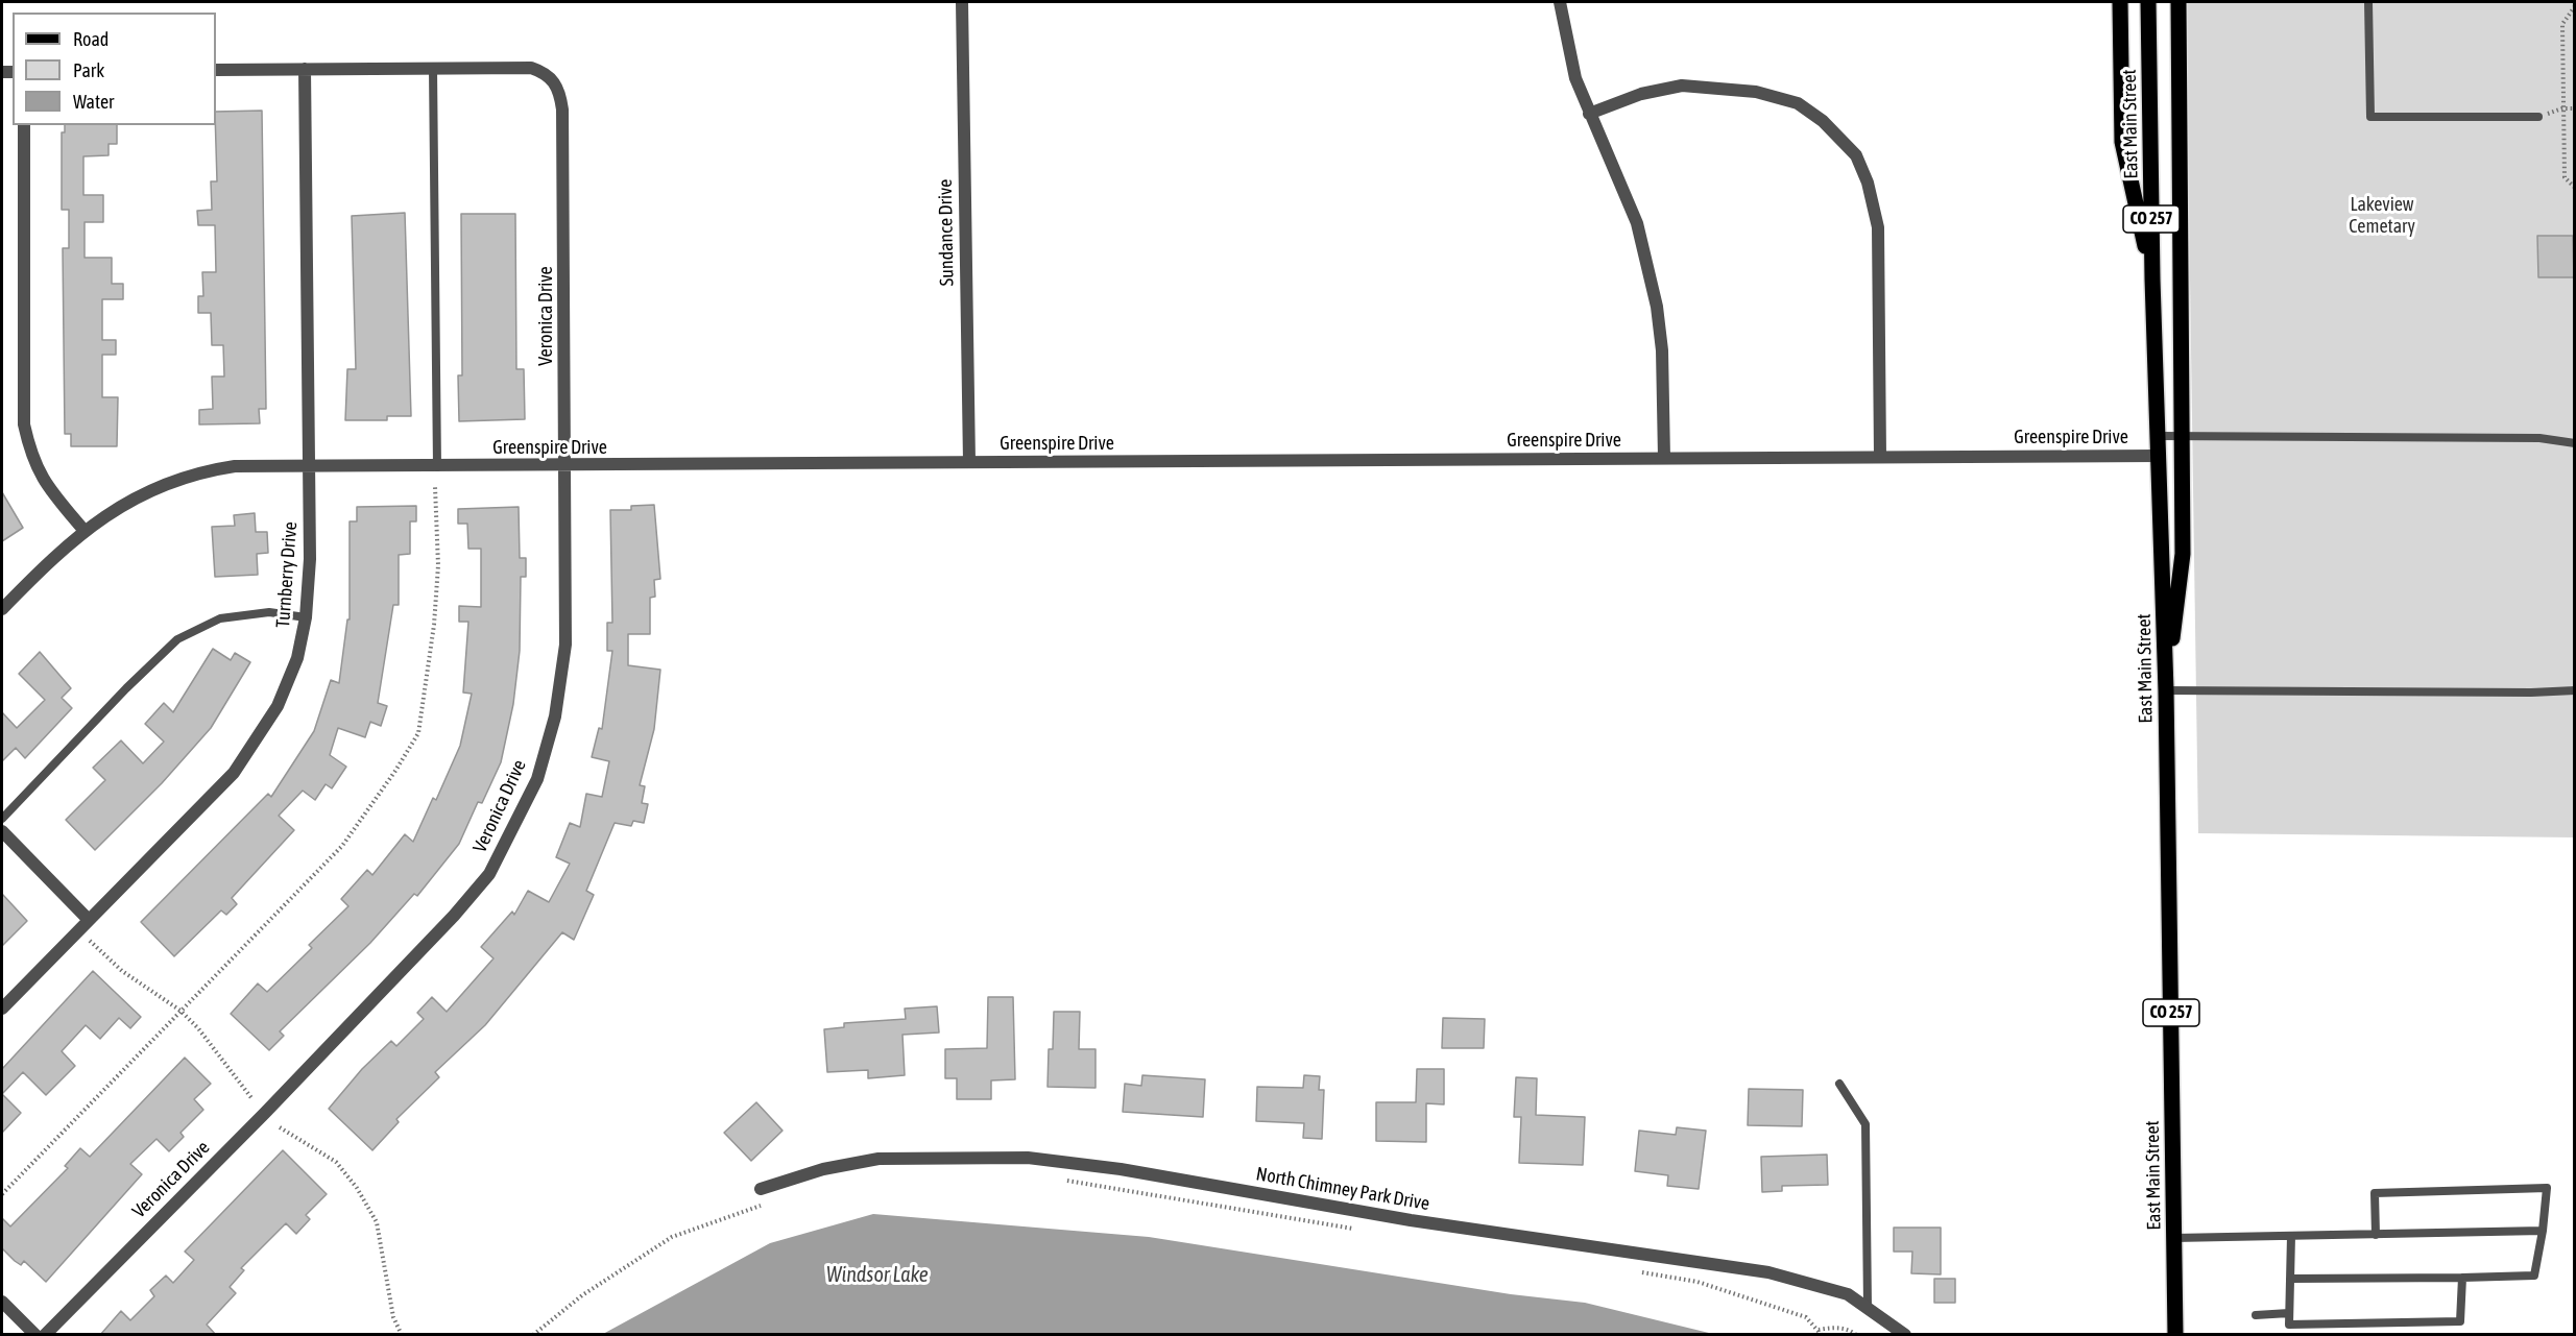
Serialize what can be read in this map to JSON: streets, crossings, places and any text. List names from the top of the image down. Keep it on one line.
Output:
{"streets":{"main road":["East Main Street","CO 257"],"street":["Sundance Drive","Veronica Drive","Greenspire Drive","Turnberry Drive","North Chimney Park Drive"]},"crossings":[["East Main Street","Greenspire Drive"],["Sundance Drive","Greenspire Drive"],["Veronica Drive","Greenspire Drive"],["Greenspire Drive","Turnberry Drive"]],"water":["Windsor Lake"],"parks":["Lakeview Cemetary"],"legend":["Road","Park","Water"]}
